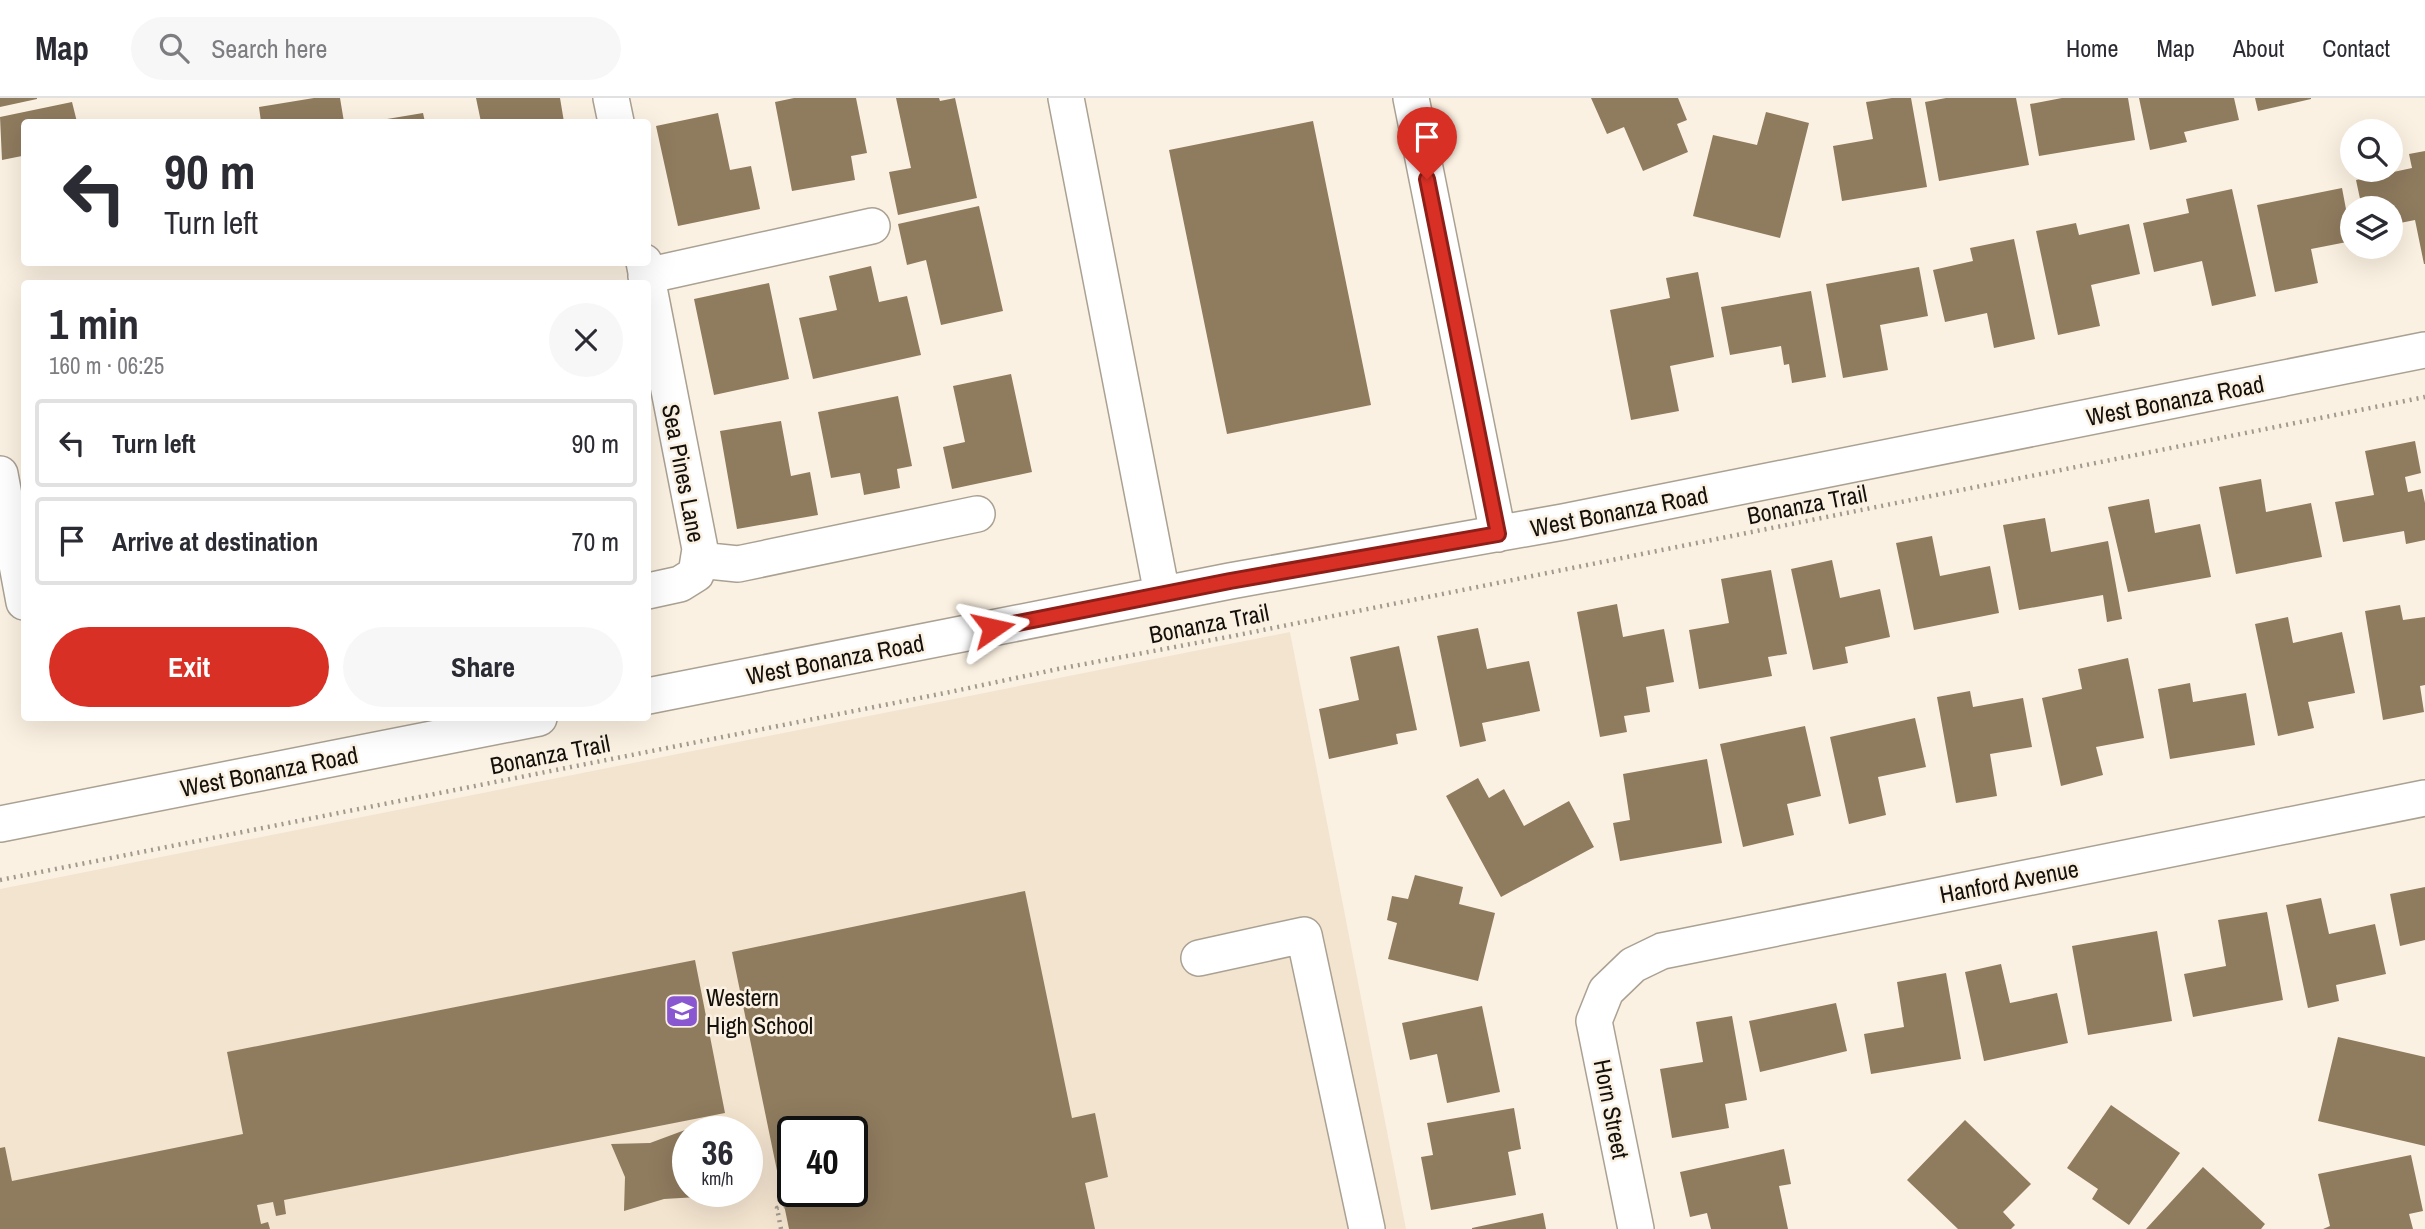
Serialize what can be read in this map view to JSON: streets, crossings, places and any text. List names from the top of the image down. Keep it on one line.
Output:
{"streets":{"street":["West Bonanza Road","Sea Pines Lane","Hanford Avenue","Horn Street"],"path":["Bonanza Trail"]},"crossings":[["Hanford Avenue","Horn Street"]],"places":{"school or university":["Western High School"]},"page":{"header":"Map","search":"Search here","nav":["Home","Map","About","Contact"],"turn":["90 m","Turn left"],"heading":["1 min","160 m · 06:25"],"list":[{"name":"Turn left","value":"90 m"},{"name":"Arrive at destination","value":"70 m"}],"buttons":["Exit","Share"],"speed":"36 km/h","limit":"40"}}
